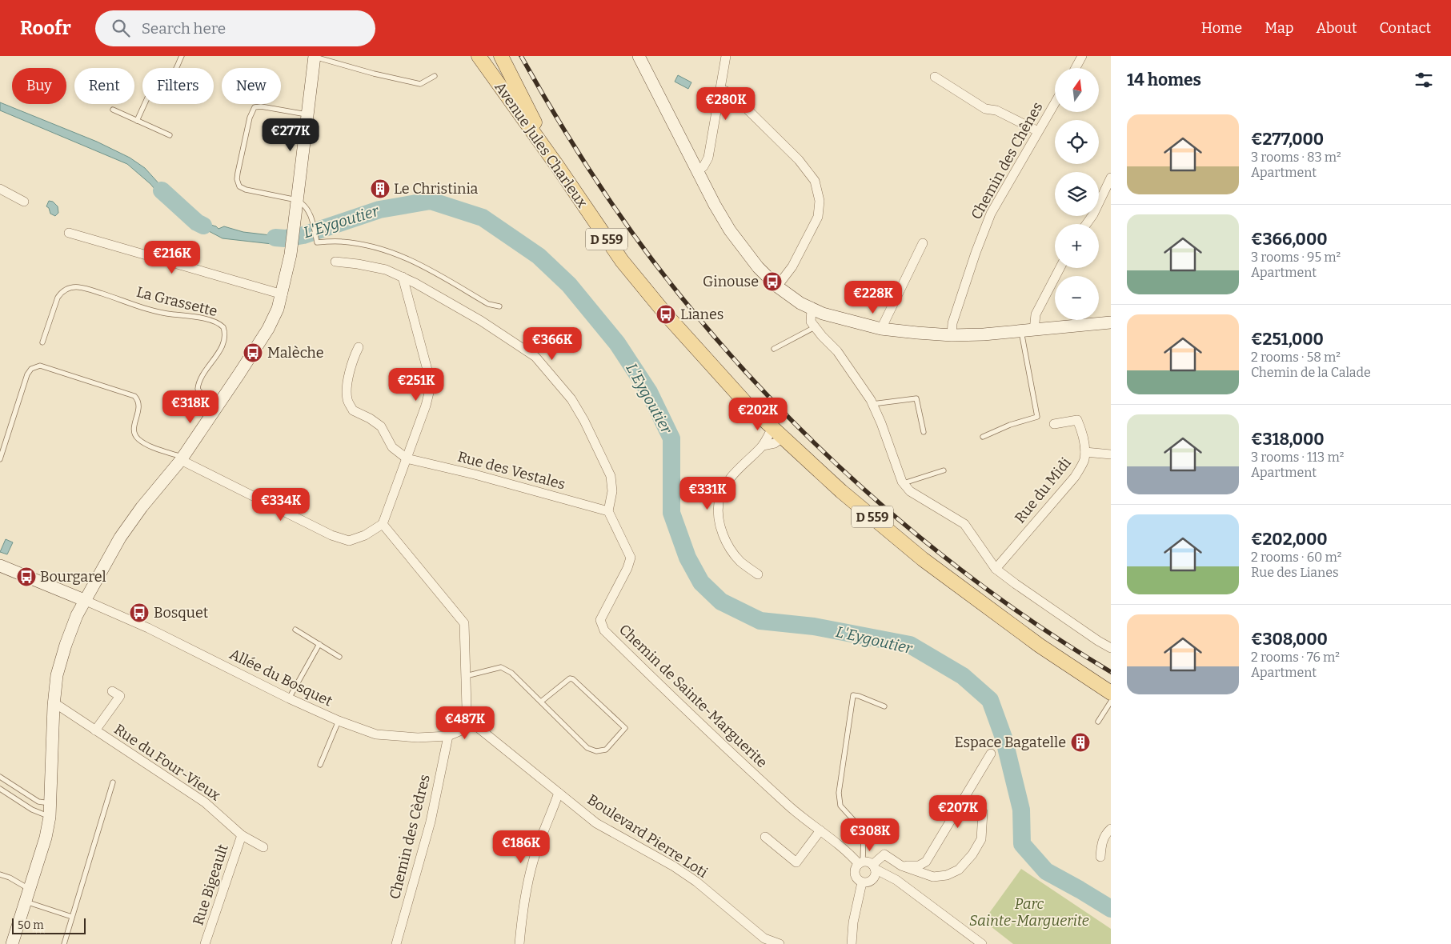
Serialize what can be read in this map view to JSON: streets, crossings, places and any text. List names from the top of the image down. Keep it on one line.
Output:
{"streets":{"main road":["Avenue Jules Charleux","D 559"],"street":["Chemin des Chênes","Rue des Vestales","Rue du Midi","Allée du Bosquet","Chemin de Sainte-Marguerite","Rue du Four-Vieux","Boulevard Pierre Loti","Chemin des Cèdres","Rue Bigeault"],"lane":["La Grassette"]},"crossings":[["Avenue Jules Charleux","D 559"],["Rue des Vestales","Chemin de Sainte-Marguerite"],["Allée du Bosquet","Boulevard Pierre Loti"],["Allée du Bosquet","Chemin des Cèdres"],["Rue du Four-Vieux","Rue Bigeault"]],"water":["L'Eygoutier"],"parks":["Parc Sainte-Marguerite"],"places":{"building":["Le Christinia","Espace Bagatelle"],"bus stop":["Ginouse","Lianes","Malèche","Bourgarel","Bosquet"]},"scale_bar":"50 m","north":"top","page":{"header":"Roofr","search":"Search here","nav":["Home","Map","About","Contact"],"heading":"14 homes","map_buttons":["+","−"],"chip":["Buy","Rent","Filters","New"],"price":["€280K","€277K","€216K","€228K","€366K","€251K","€318K","€202K","€331K","€334K","€487K","€207K","€308K","€186K"],"list":[{"name":"€277,000","note":"3 rooms · 83 m² · Apartment"},{"name":"€366,000","note":"3 rooms · 95 m² · Apartment"},{"name":"€251,000","note":"2 rooms · 58 m² · Chemin de la Calade"},{"name":"€318,000","note":"3 rooms · 113 m² · Apartment"},{"name":"€202,000","note":"2 rooms · 60 m² · Rue des Lianes"},{"name":"€308,000","note":"2 rooms · 76 m² · Apartment"}],"scale":"50 m"}}
